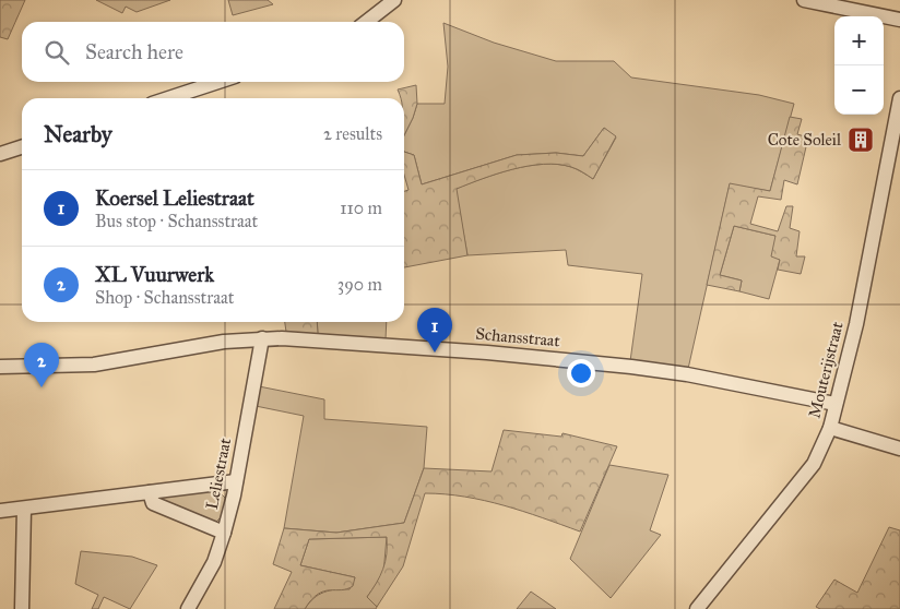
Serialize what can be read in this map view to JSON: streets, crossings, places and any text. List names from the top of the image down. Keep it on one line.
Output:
{"streets":{"street":["Schansstraat","Mouterijstraat","Leliestraat"]},"crossings":[["Schansstraat","Mouterijstraat"],["Schansstraat","Leliestraat"]],"places":{"building":["Cote Soleil"]},"page":{"map_buttons":["+","−"],"search":"Search here","heading":["Nearby","2 results"],"list":[{"mark":"1","name":"Koersel Leliestraat","note":"Bus stop · Schansstraat","value":"110 m"},{"mark":"2","name":"XL Vuurwerk","note":"Shop · Schansstraat","value":"390 m"}],"pins":["1","2"]}}
